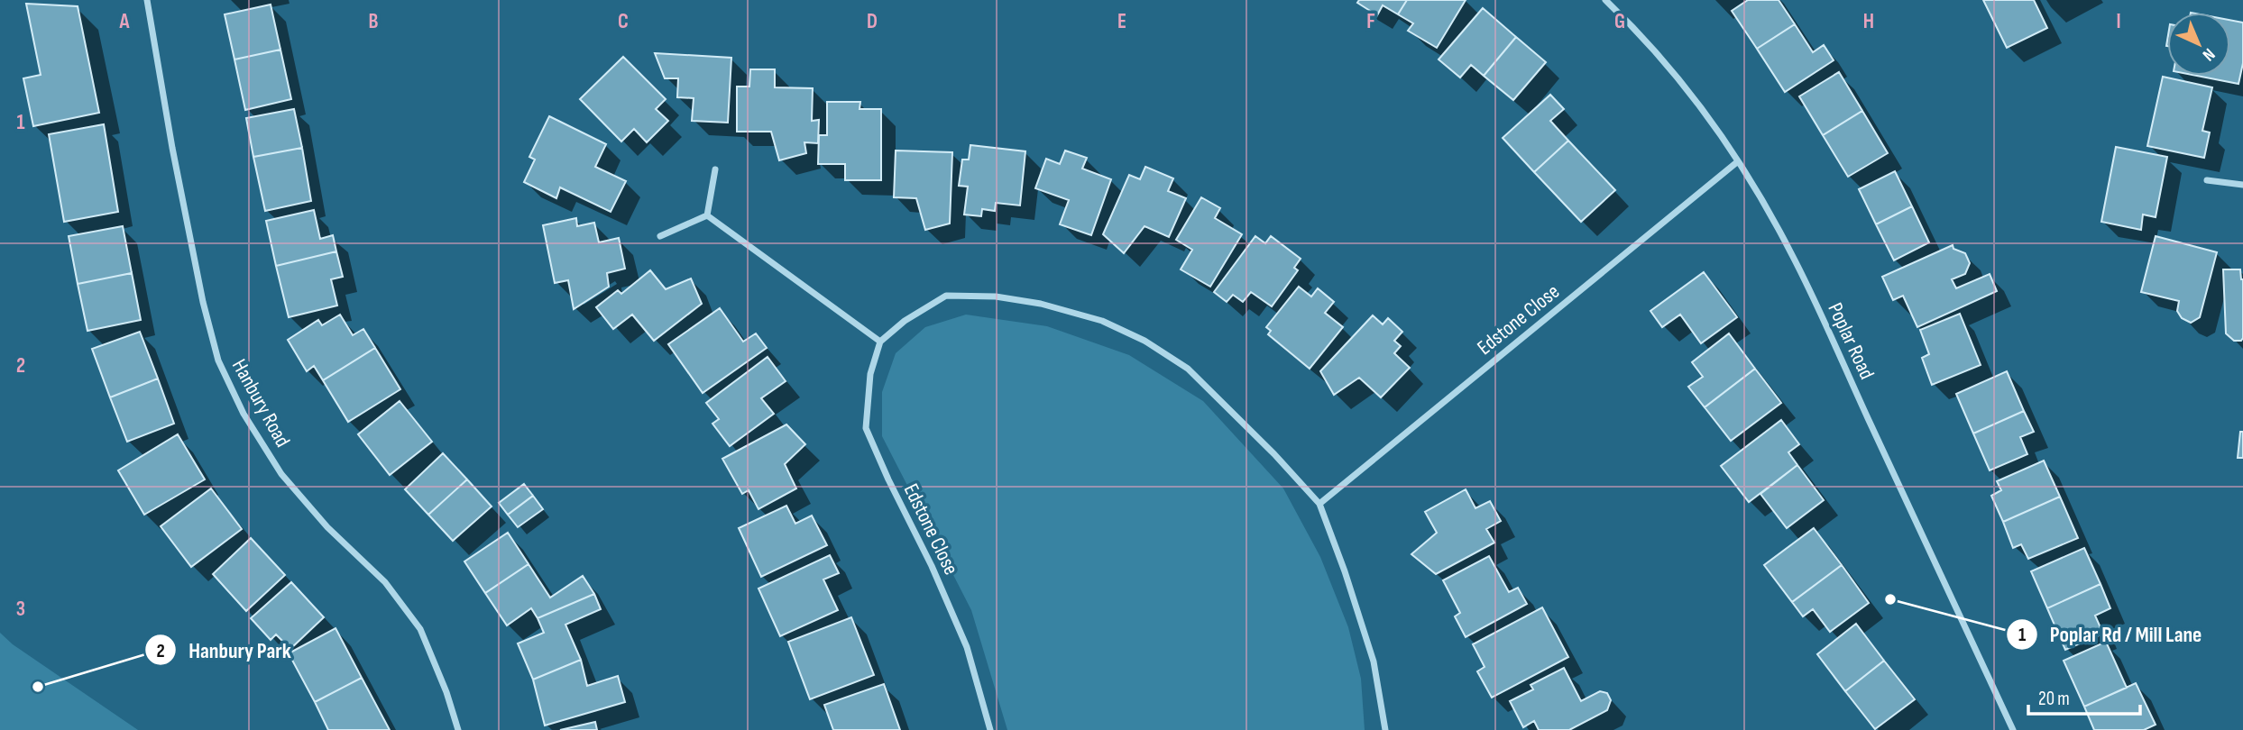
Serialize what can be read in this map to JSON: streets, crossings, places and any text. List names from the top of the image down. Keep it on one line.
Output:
{"streets":{"street":["Edstone Close","Poplar Road","Hanbury Road"]},"crossings":[["Edstone Close","Poplar Road"]],"places":["Poplar Rd / Mill Lane","Hanbury Park"],"scale_bar":"20 m","north":"bottom right","grid":{"columns":["A","B","C","D","E","F","G","H","I"],"rows":["1","2","3"]}}
